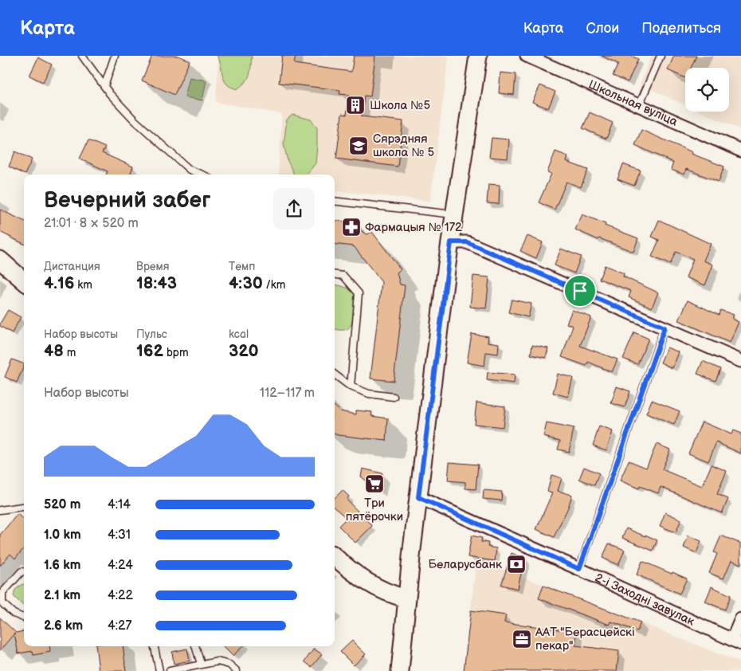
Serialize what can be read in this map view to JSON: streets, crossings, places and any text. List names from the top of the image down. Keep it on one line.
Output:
{"streets":{"street":["Школьная вуліца","2-і Заходні завулак"]},"places":{"building":["Школа №5"],"school or university":["Сярэдняя школа № 5"],"pharmacy":["Фармацыя № 172"],"supermarket":["Три пятёрочки"],"bank":["Беларусбанк"],"office":["ААТ \"Берасцейскі пекар\""]},"page":{"header":"Карта","nav":["Карта","Слои","Поделиться"],"heading":["Вечерний забег","21:01 · 8 × 520 m"],"stats":[["Дистанция","4.16 km"],["Время","18:43"],["Темп","4:30 /km"],["Набор высоты","48 m"],["Пульс","162 bpm"],["kcal","320"]],"chart":["Набор высоты","112–117 m"],"list":[{"name":"520 m","note":"4:14"},{"name":"1.0 km","note":"4:31"},{"name":"1.6 km","note":"4:24"},{"name":"2.1 km","note":"4:22"},{"name":"2.6 km","note":"4:27"}]}}
